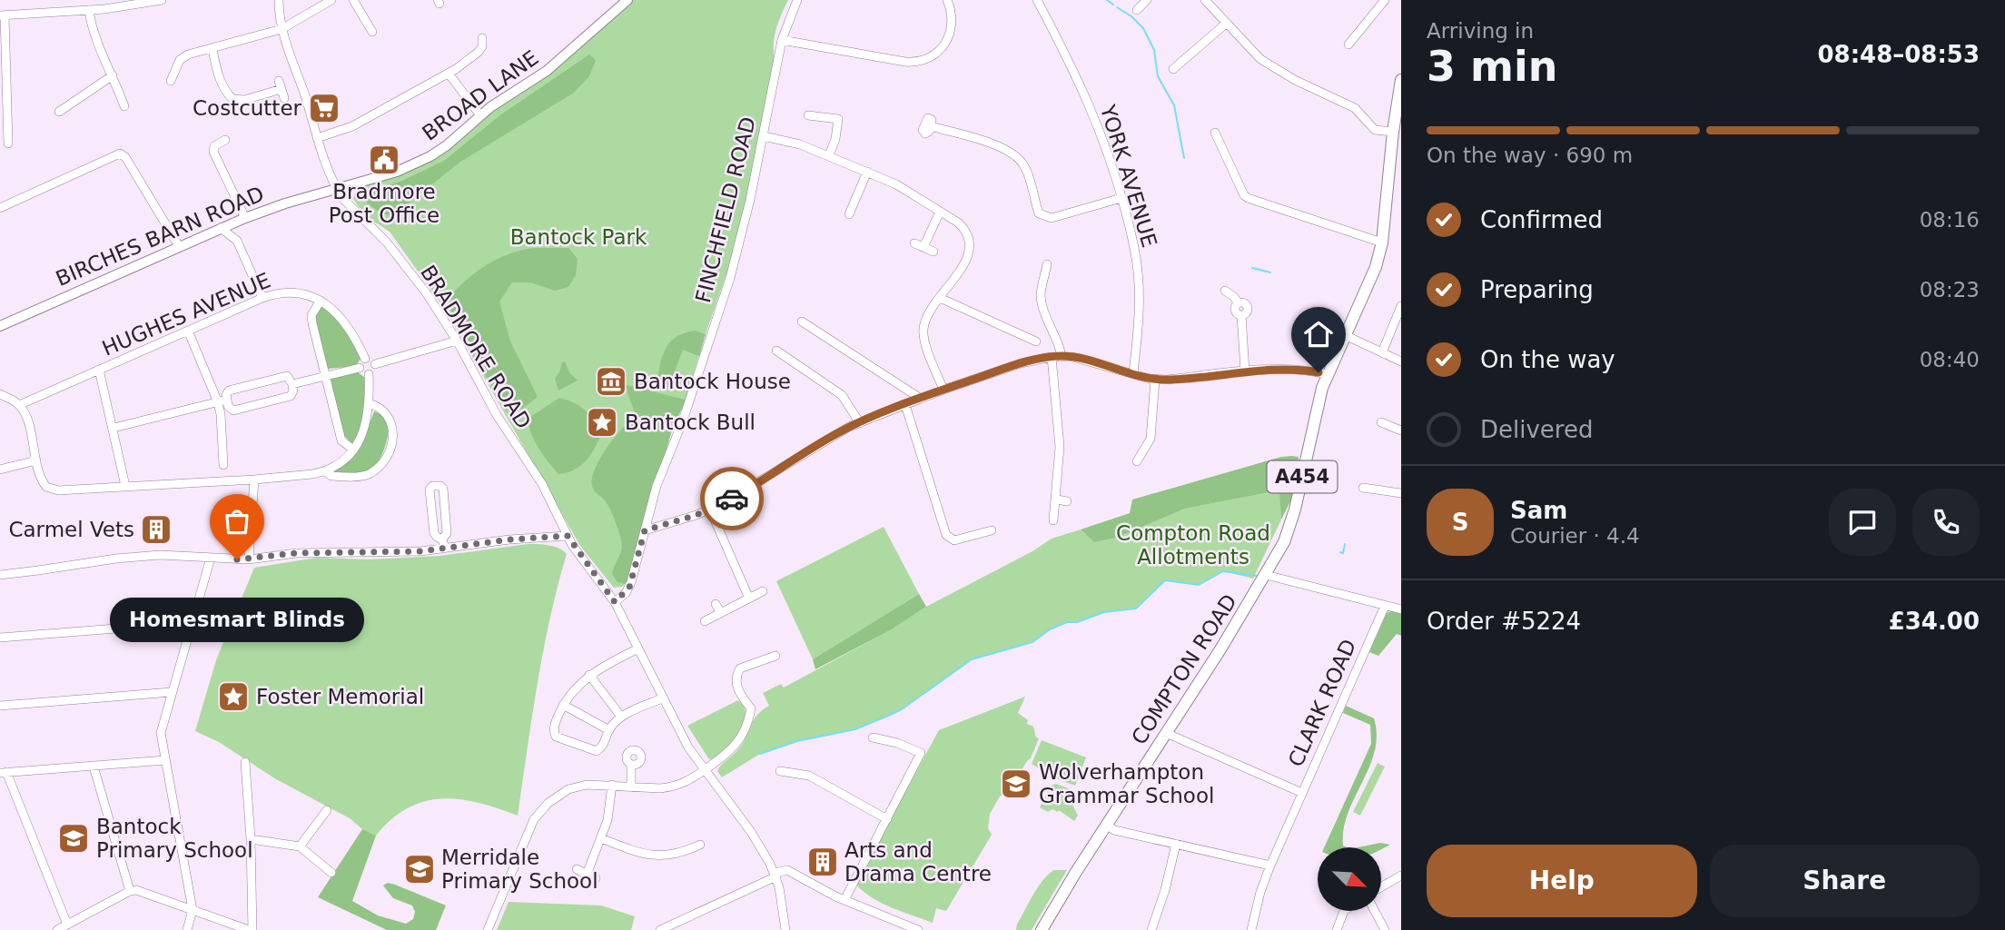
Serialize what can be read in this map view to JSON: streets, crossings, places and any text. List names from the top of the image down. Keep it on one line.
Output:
{"streets":{"highway":["A454","COMPTON ROAD"],"main road":["BROAD LANE","BIRCHES BARN ROAD"],"street":["YORK AVENUE","FINCHFIELD ROAD","HUGHES AVENUE","BRADMORE ROAD","CLARK ROAD"]},"crossings":[["BROAD LANE","BIRCHES BARN ROAD"],["BROAD LANE","BRADMORE ROAD"],["FINCHFIELD ROAD","BRADMORE ROAD"],["BIRCHES BARN ROAD","BRADMORE ROAD"],["A454","COMPTON ROAD"]],"parks":["Bantock Park","Compton Road Allotments"],"places":{"supermarket":["Costcutter"],"public building":["Bradmore Post Office"],"museum":["Bantock House"],"place":["Bantock Bull","Foster Memorial"],"building":["Carmel Vets","Arts and Drama Centre"],"other":["Homesmart Blinds"],"school or university":["Wolverhampton Grammar School","Bantock Primary School","Merridale Primary School"]},"north":"bottom right","page":{"heading":["3 min","Arriving in","08:48–08:53"],"panel":["Sam","Courier · 4.4","Order #5224","£34.00"],"bar":"On the way · 690 m","list":[["Confirmed","08:16"],["Preparing","08:23"],["On the way","08:40"],"Delivered"],"round":"S","bubble":"Homesmart Blinds","buttons":["Help","Share"]}}
